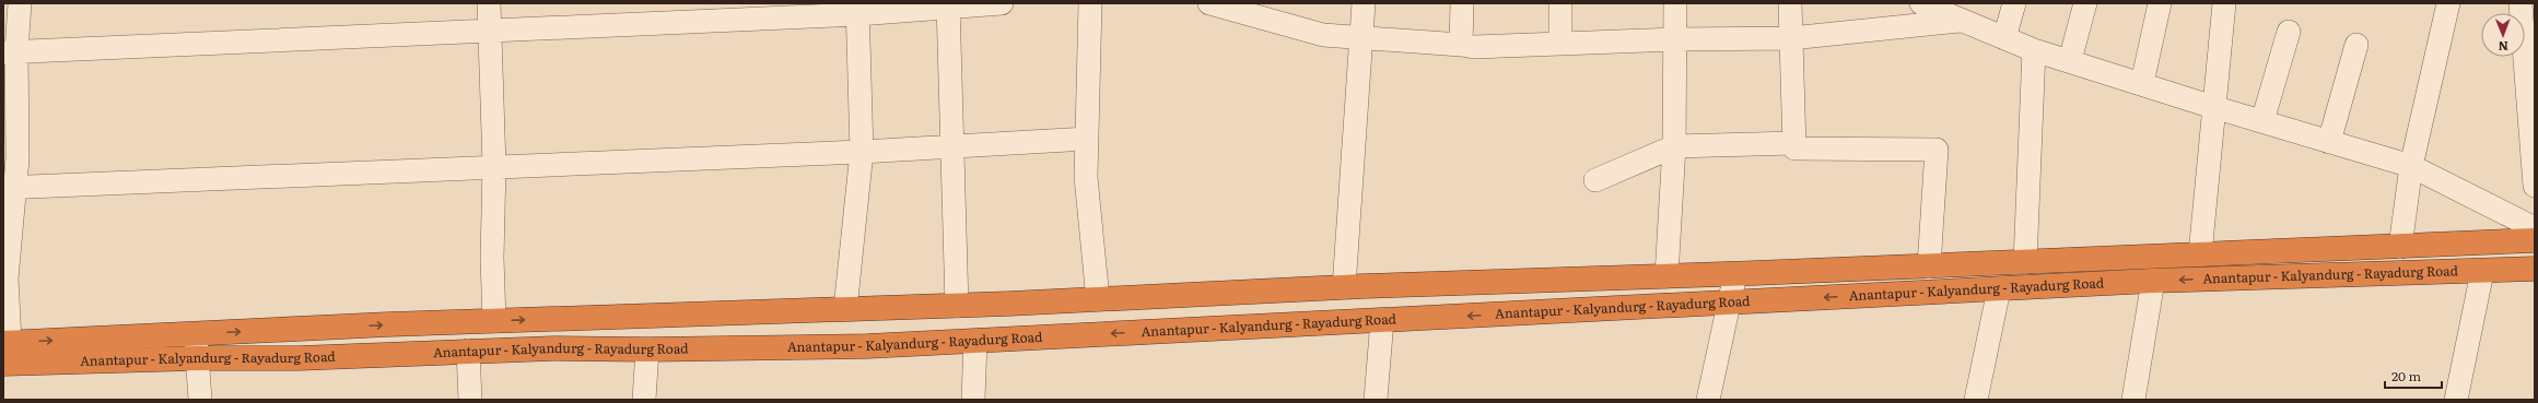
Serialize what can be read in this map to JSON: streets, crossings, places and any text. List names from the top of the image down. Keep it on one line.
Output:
{"streets":{"highway":["Anantapur - Kalyandurg - Rayadurg Road"]},"scale_bar":"20 m","north":"bottom"}
